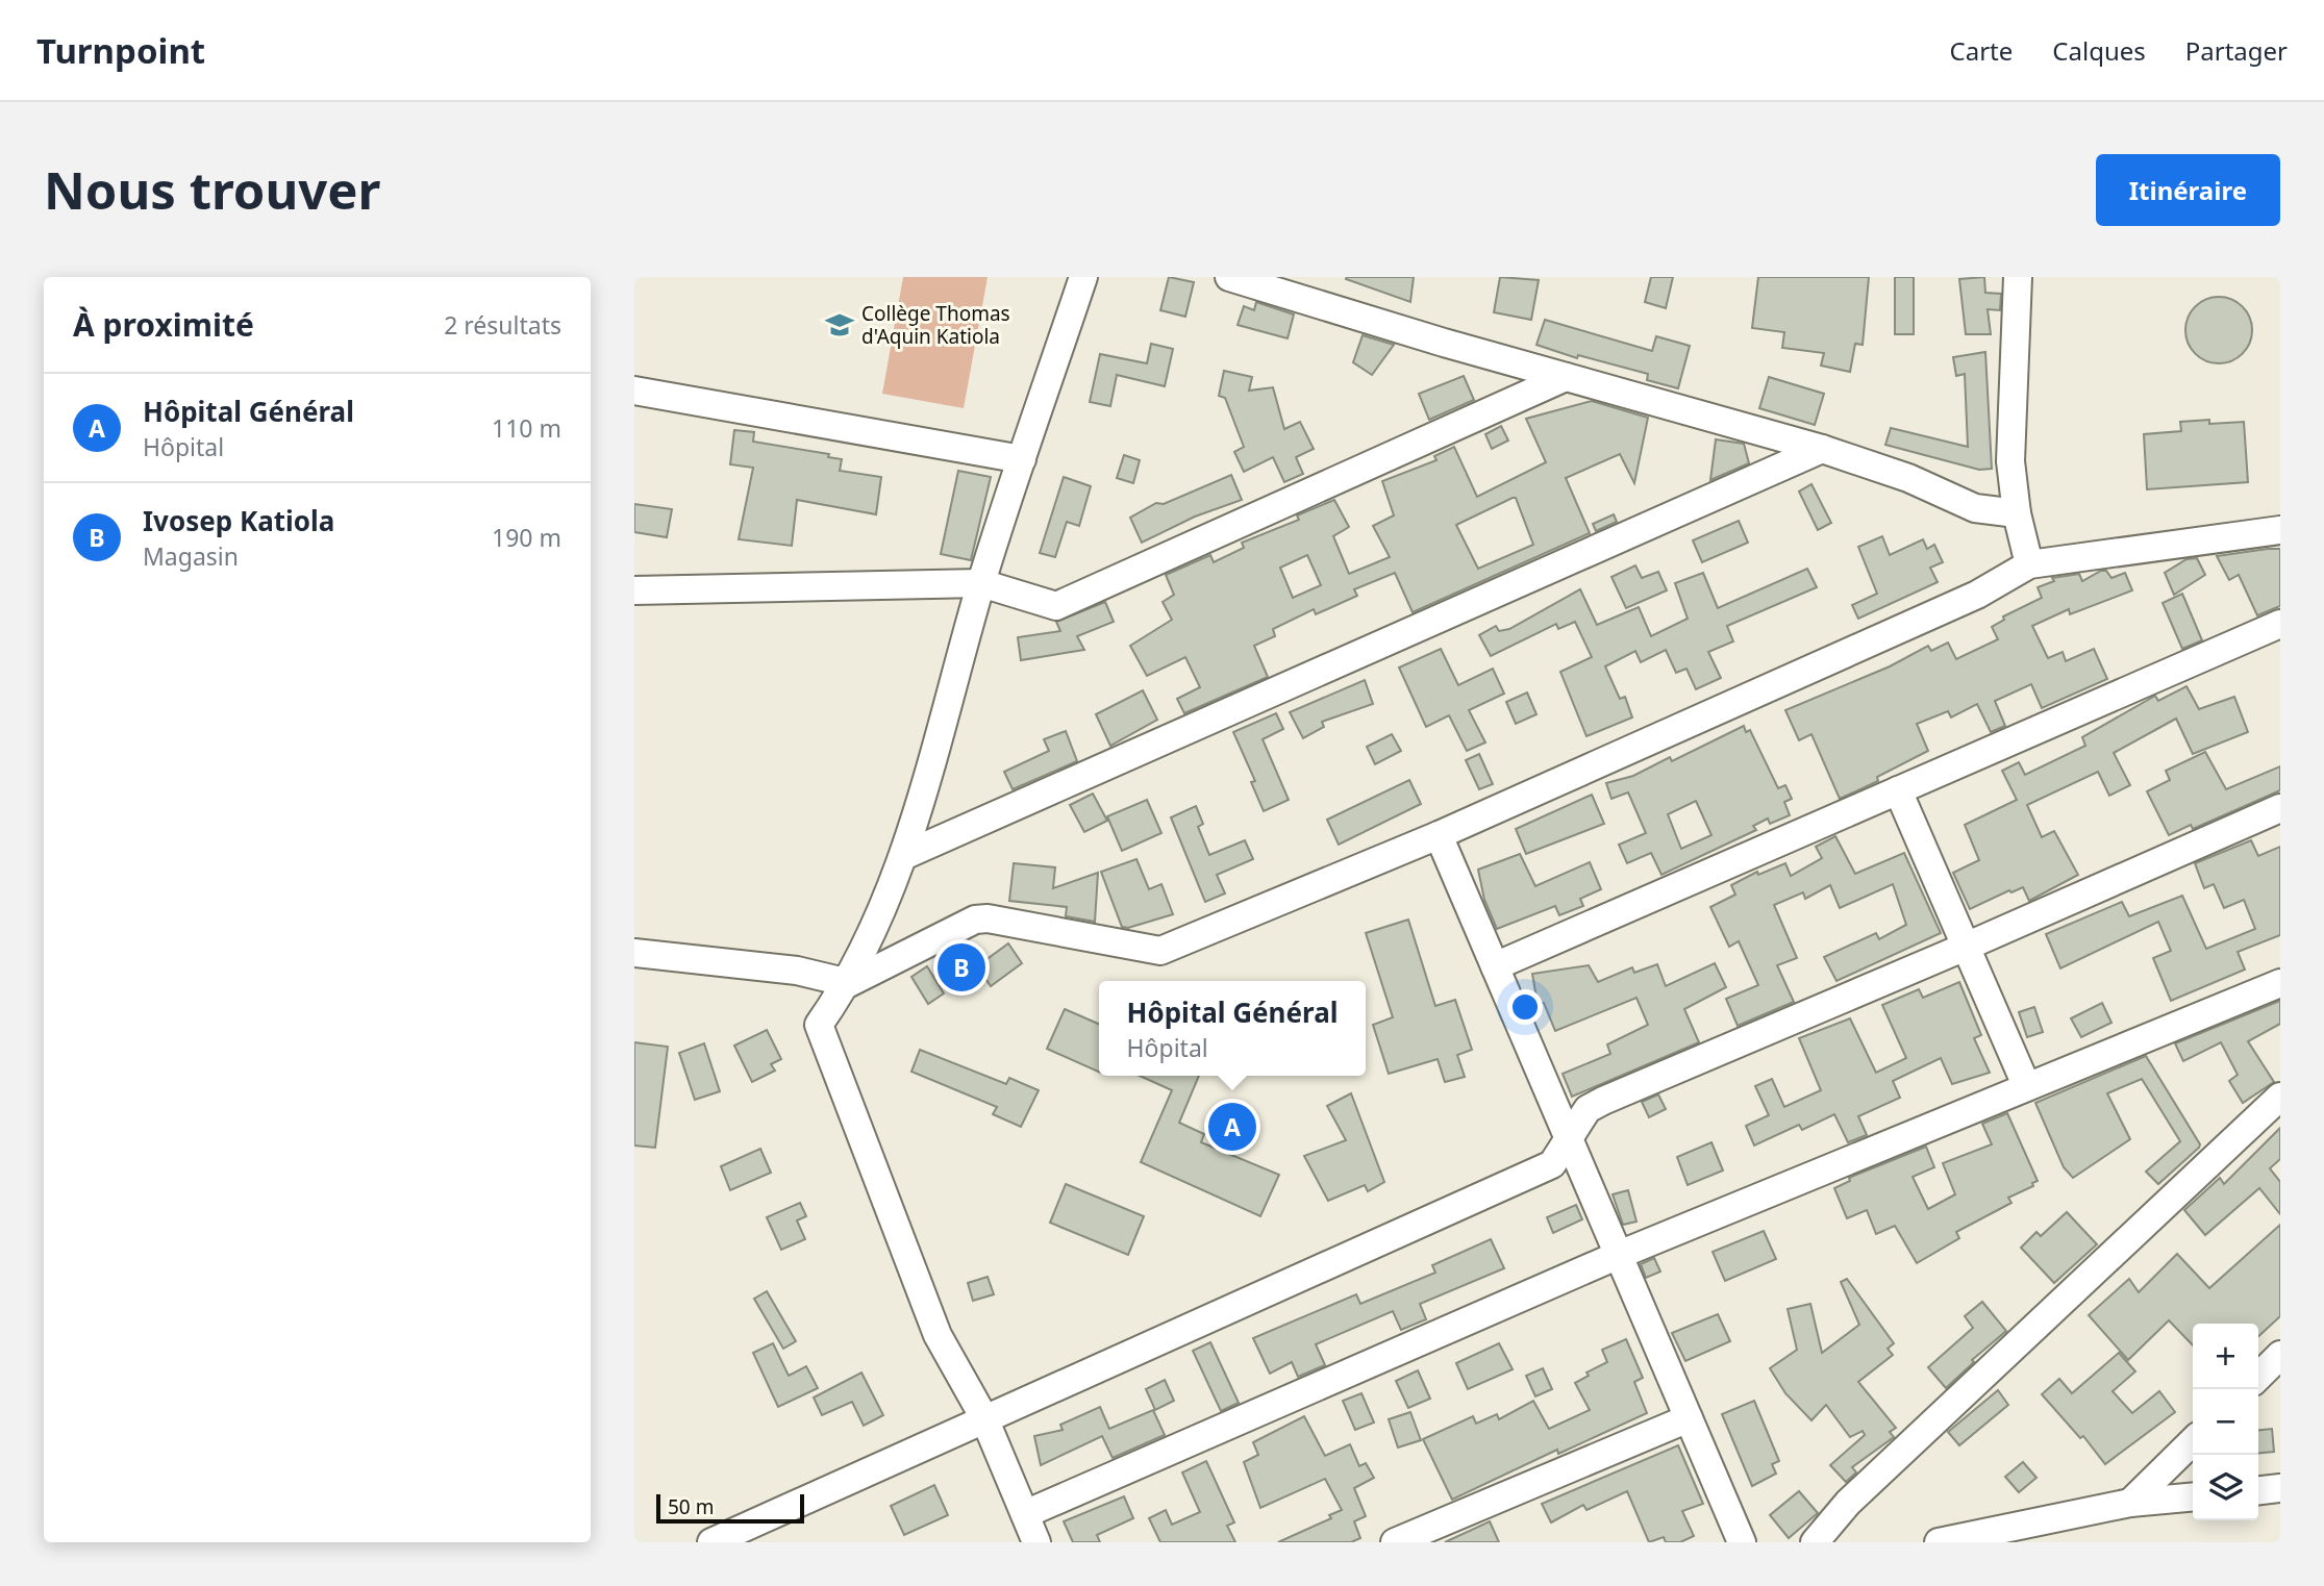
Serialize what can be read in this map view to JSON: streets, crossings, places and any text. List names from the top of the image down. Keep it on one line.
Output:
{"places":{"school or university":["Collège Thomas d'Aquin Katiola"]},"scale_bar":"50 m","page":{"header":"Turnpoint","nav":["Carte","Calques","Partager"],"buttons":"Itinéraire","title":"Nous trouver","heading":["À proximité","2 résultats"],"list":[{"mark":"A","name":"Hôpital Général","note":"Hôpital","value":"110 m"},{"mark":"B","name":"Ivosep Katiola","note":"Magasin","value":"190 m"}],"pins":["B","A"],"popup":["Hôpital Général","Hôpital"],"map_buttons":["+","−"],"scale":"50 m"}}
